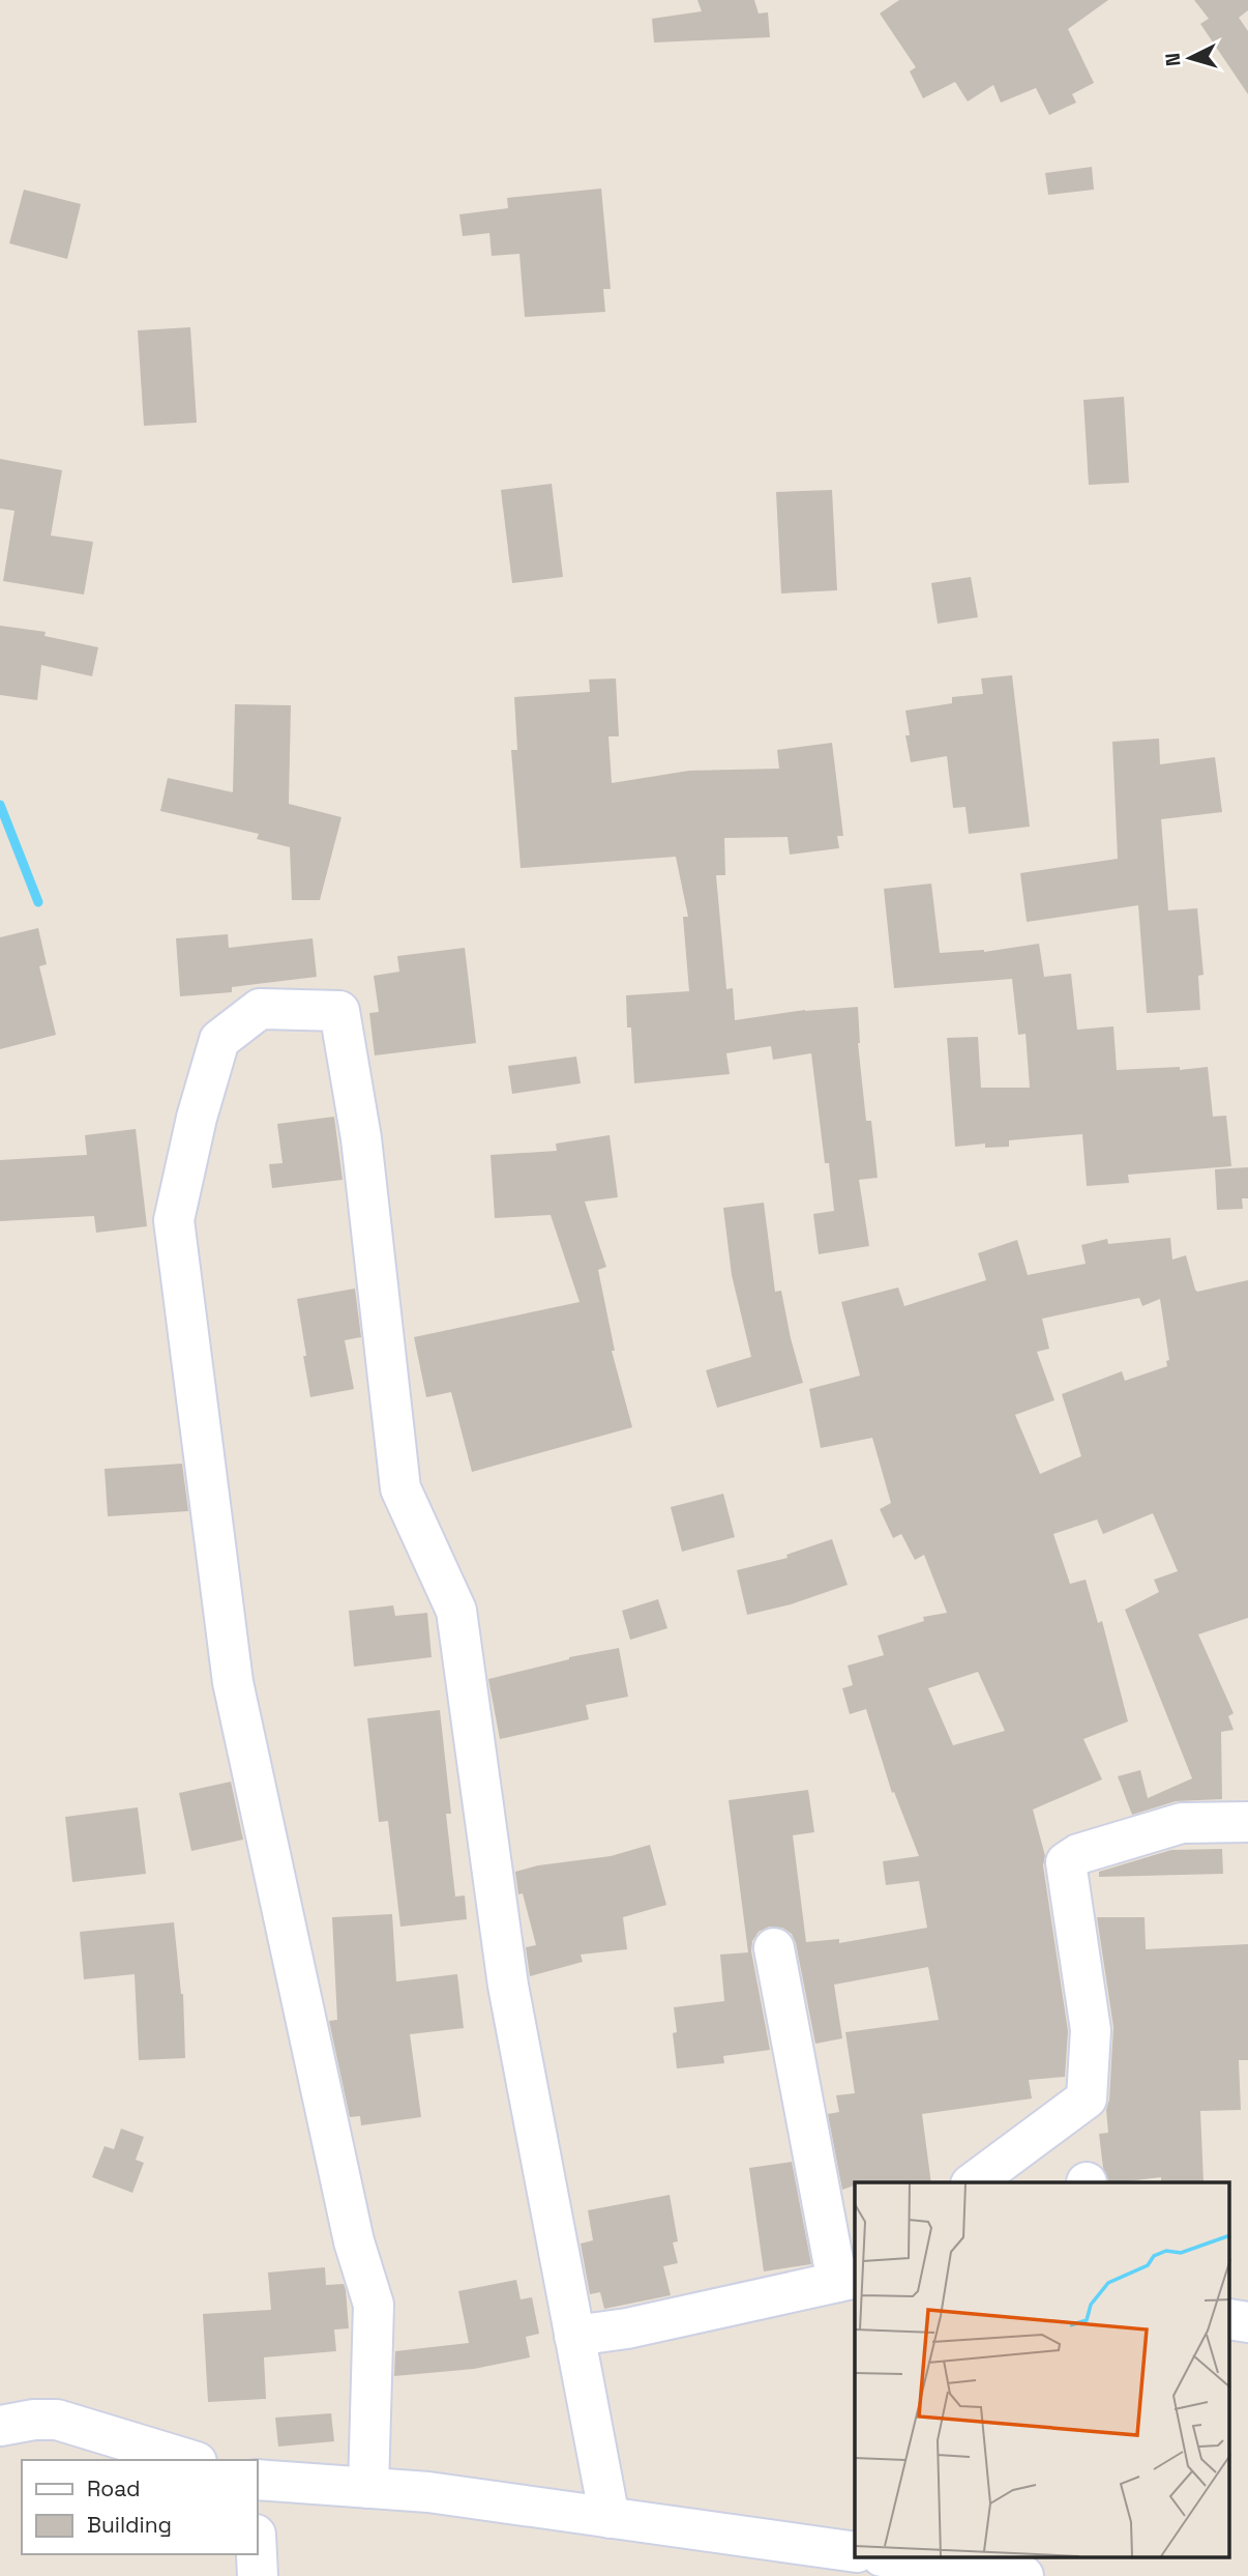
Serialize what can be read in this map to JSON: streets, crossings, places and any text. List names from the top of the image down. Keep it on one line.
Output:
{"legend":["Road","Building"],"north":"left"}
